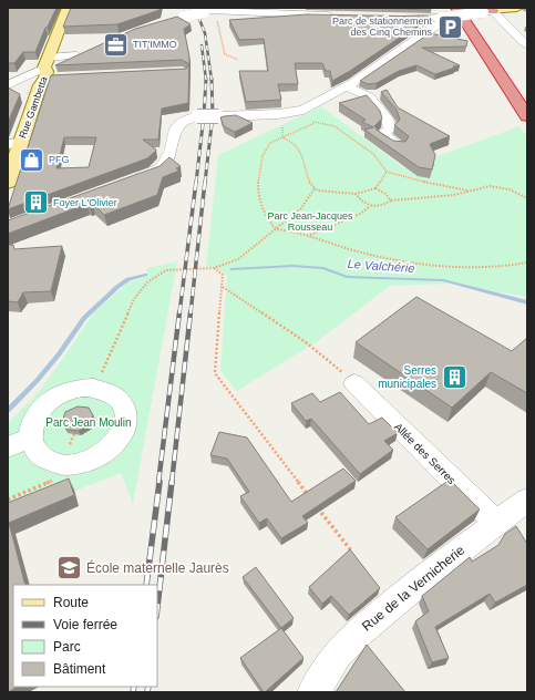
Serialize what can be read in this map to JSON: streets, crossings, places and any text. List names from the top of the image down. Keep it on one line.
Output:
{"streets":{"main road":["Rue Gambetta"],"street":["Allée des Serres","Rue de la Vernicherie"]},"crossings":[["Allée des Serres","Rue de la Vernicherie"]],"water":["Le Valchérie"],"parks":["Parc Jean-Jacques Rousseau","Parc Jean Moulin"],"places":{"parking":["Parc de stationnement des Cinq Chemins"],"office":["TIT'IMMO"],"shop":["PFG"],"building":["Foyer L'Olivier","Serres municipales"],"school or university":["École maternelle Jaurès"]},"legend":["Route","Voie ferrée","Parc","Bâtiment"]}
